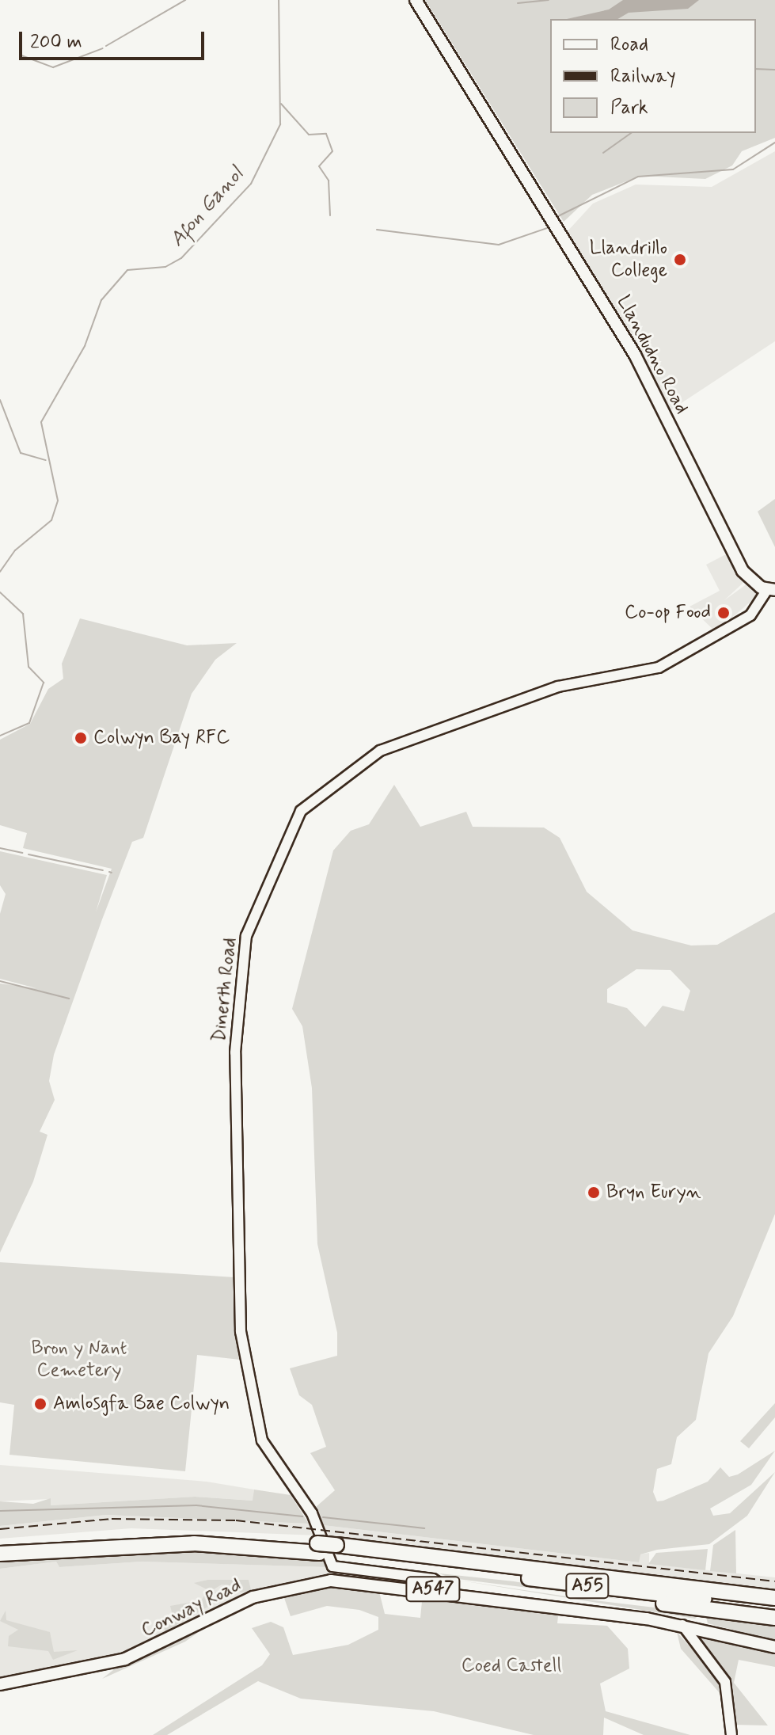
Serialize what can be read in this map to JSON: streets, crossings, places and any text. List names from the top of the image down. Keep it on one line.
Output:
{"streets":{"highway":["A55"],"main road":["Llandudno Road","A547","Conway Road"],"street":["Dinerth Road"]},"crossings":[["Llandudno Road","Dinerth Road"],["Dinerth Road","Conway Road"]],"water":["Afon Ganol"],"parks":["Bron y Nant Cemetery","Coed Castell"],"places":["Llandrillo College","Co-op Food","Colwyn Bay RFC","Bryn Euryn","Amlosgfa Bae Colwyn"],"legend":["Road","Railway","Park"],"scale_bar":"200 m"}
